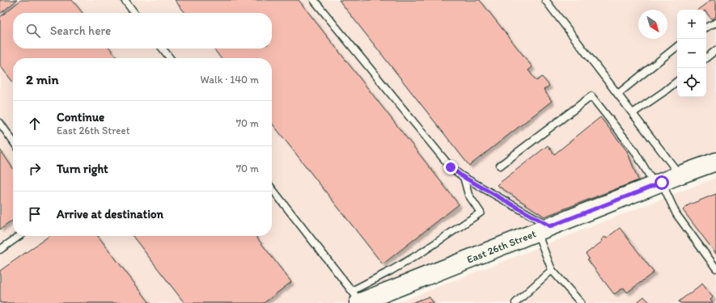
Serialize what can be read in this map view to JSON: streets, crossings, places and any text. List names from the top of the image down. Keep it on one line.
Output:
{"streets":{"street":["East 26th Street"]},"north":"bottom right","page":{"map_buttons":["+","−"],"search":"Search here","heading":["2 min","Walk · 140 m"],"list":[["Continue","East 26th Street","70 m"],["Turn right","70 m"],"Arrive at destination"]}}
